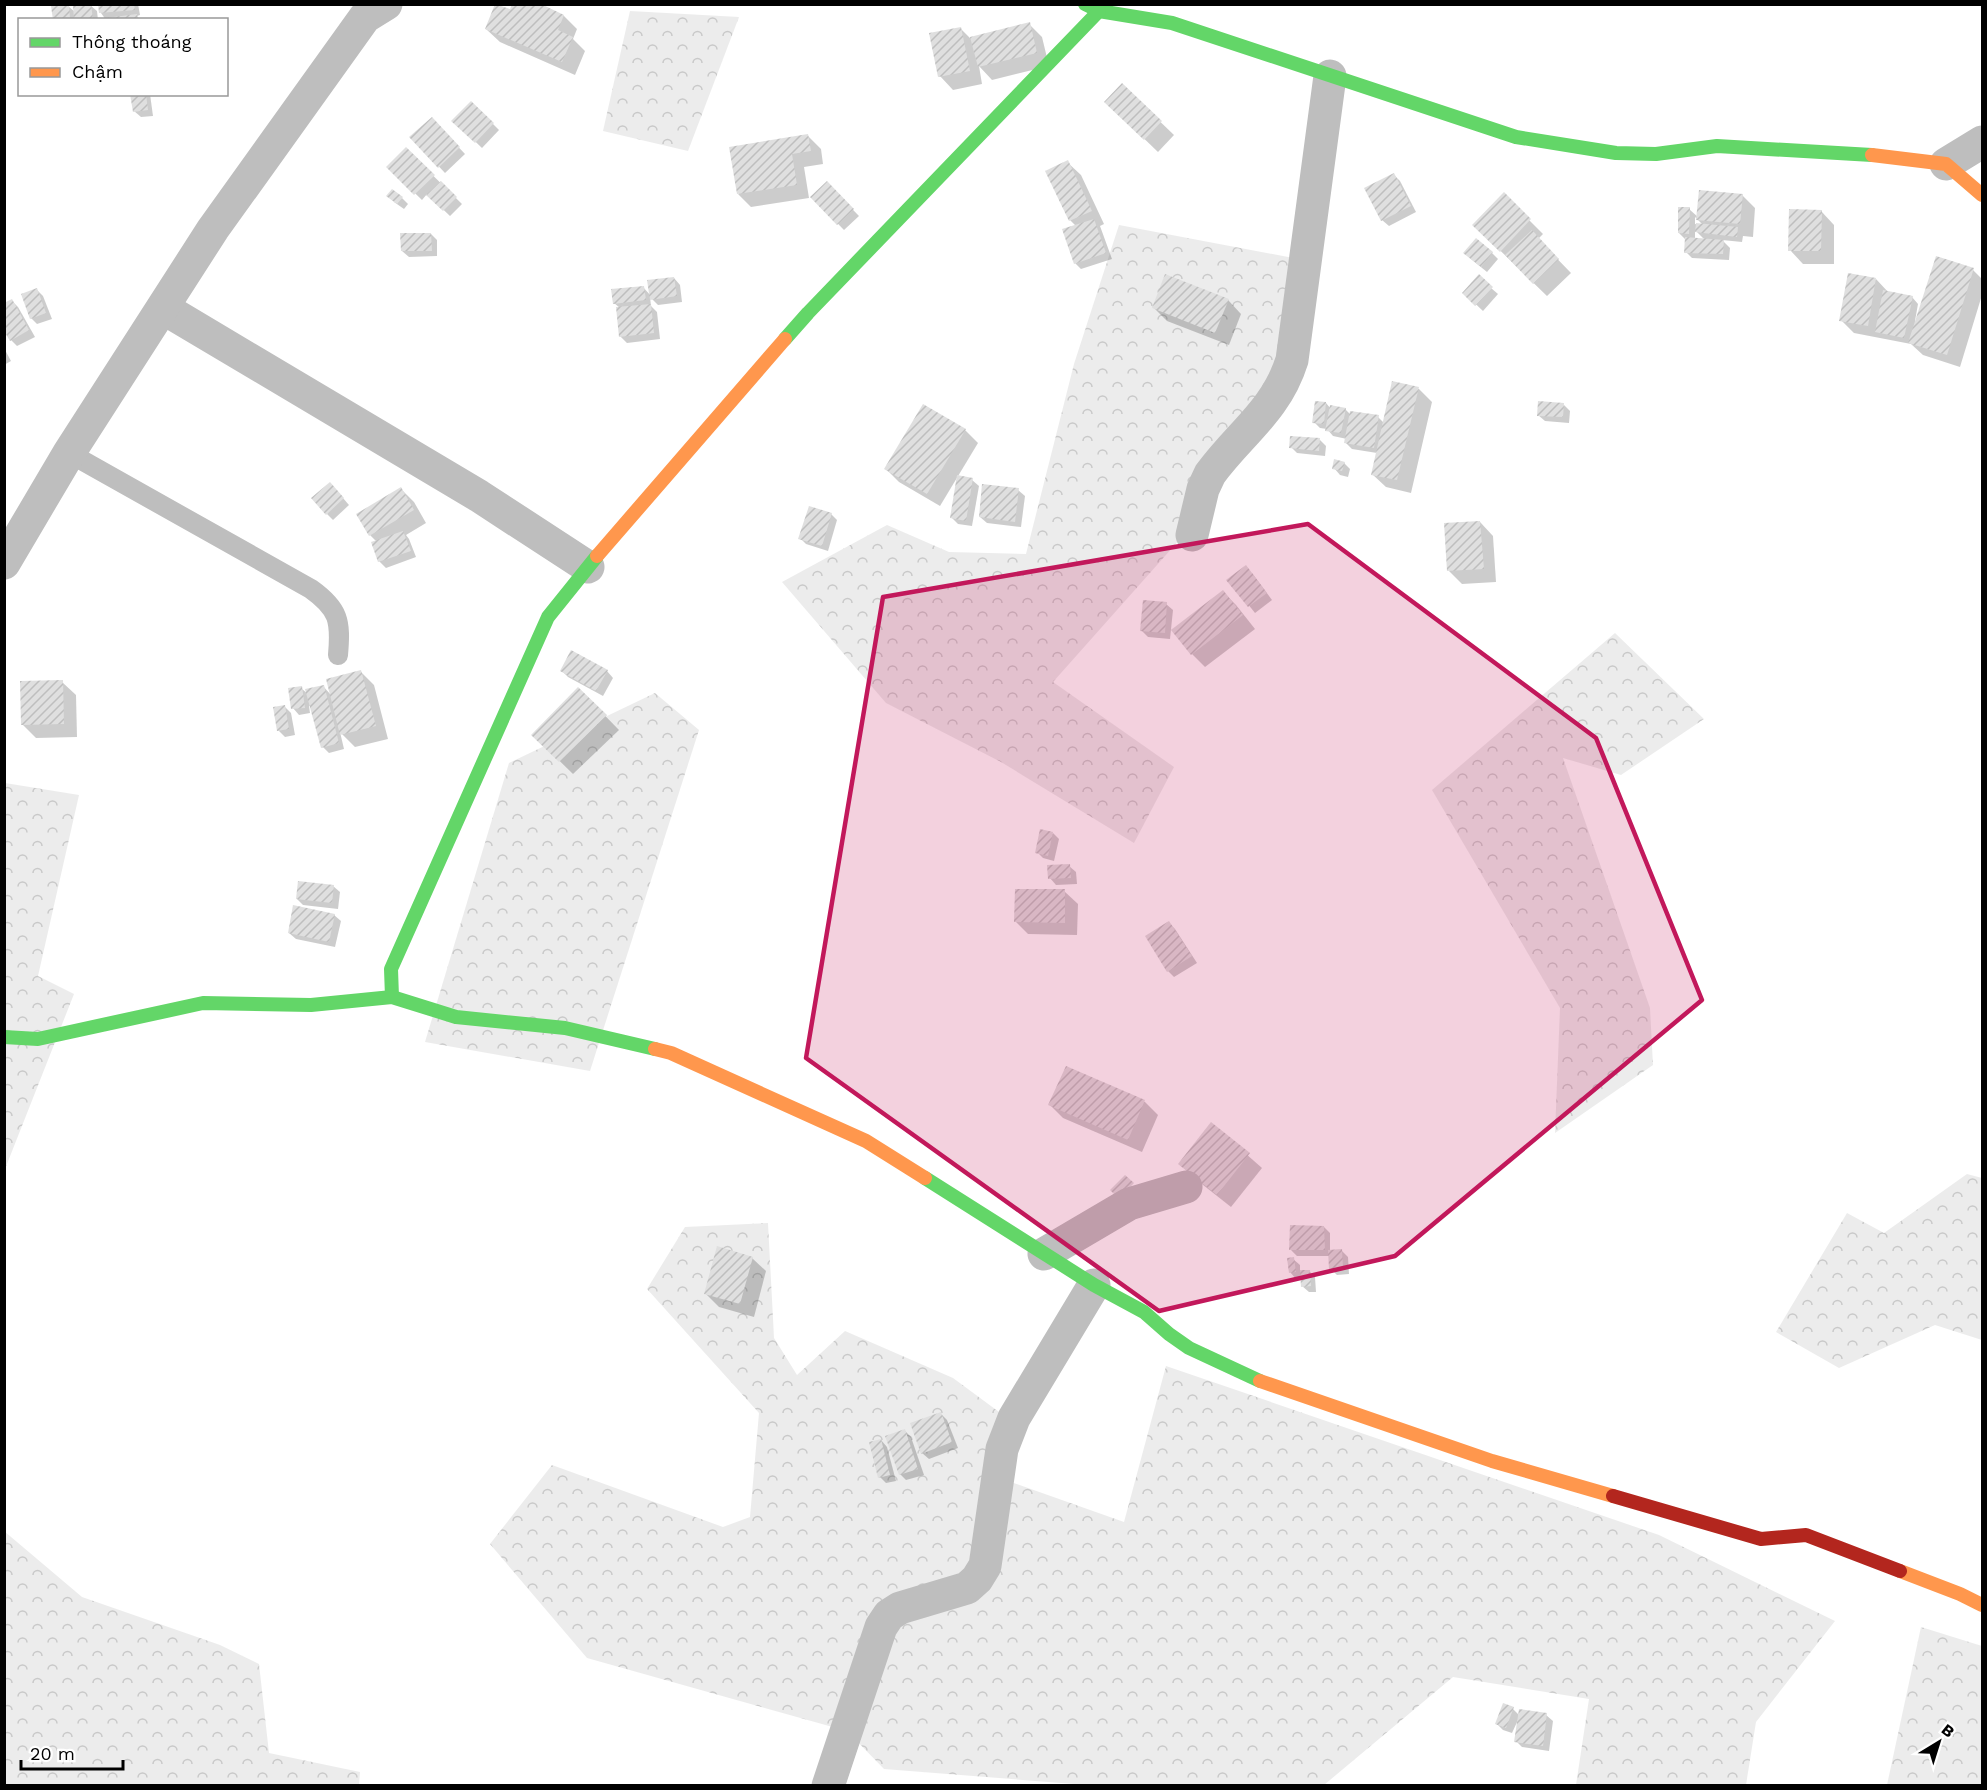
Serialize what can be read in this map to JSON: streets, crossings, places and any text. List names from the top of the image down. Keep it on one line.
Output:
{"legend":["Thông thoáng","Chậm"],"scale_bar":"20 m","north":"top right"}
